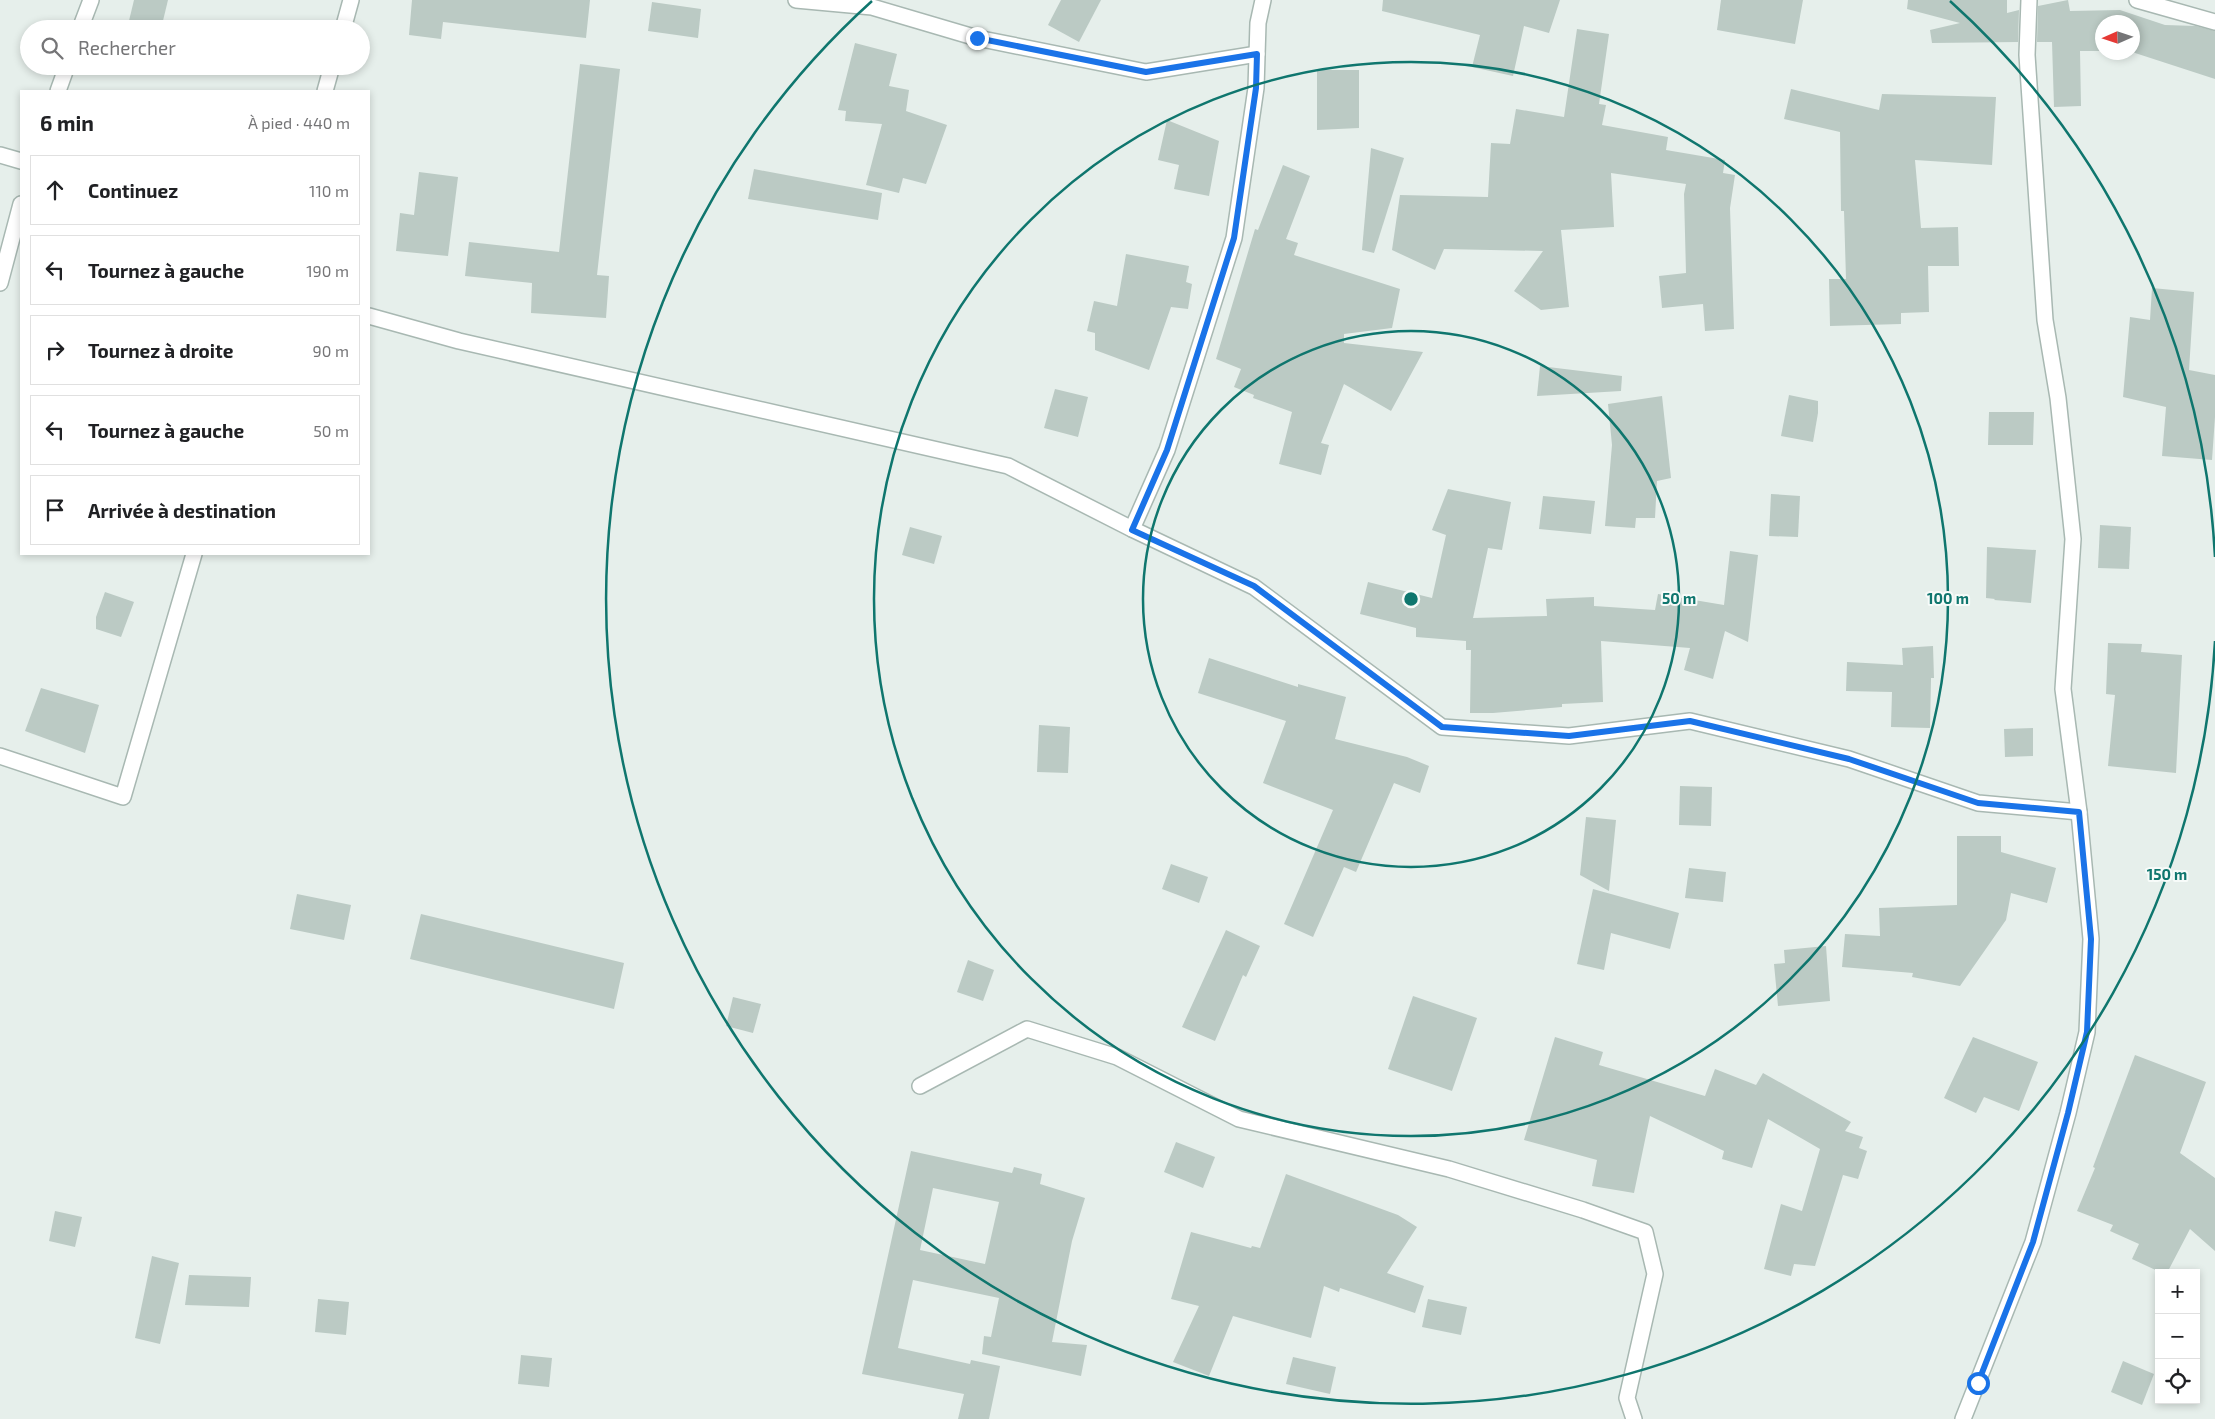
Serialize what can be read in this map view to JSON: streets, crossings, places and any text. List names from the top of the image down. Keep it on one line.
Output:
{"north":"left","page":{"search":"Rechercher","heading":["6 min","À pied · 440 m"],"list":[["Continuez","110 m"],["Tournez à gauche","190 m"],["Tournez à droite","90 m"],["Tournez à gauche","50 m"],"Arrivée à destination"],"map_buttons":["+","−"]},"rings":["50 m","100 m","150 m"]}
